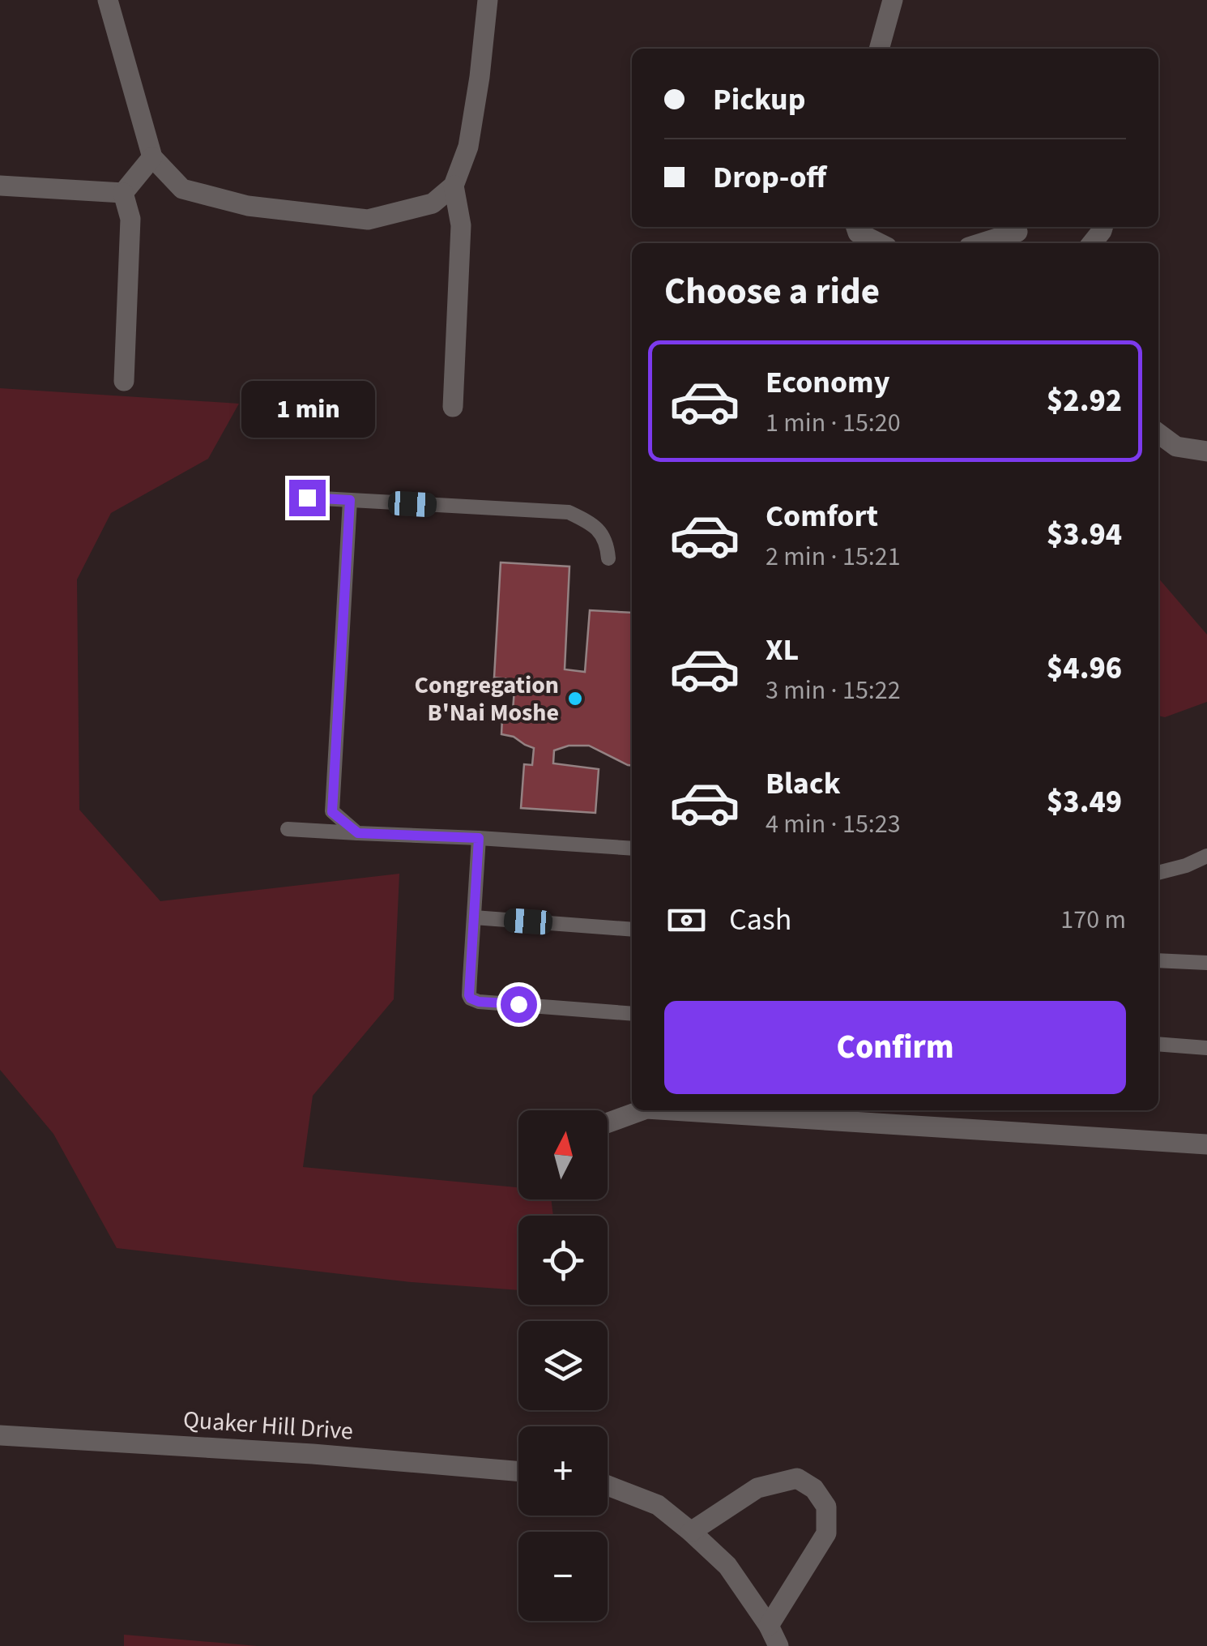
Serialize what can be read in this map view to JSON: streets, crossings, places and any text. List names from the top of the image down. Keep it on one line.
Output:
{"streets":{"street":["Quaker Hill Drive"]},"places":["Congregation B'Nai Moshe"],"north":"top","page":{"banner":["Pickup","Drop-off"],"heading":"Choose a ride","list":[{"name":"Economy","note":"1 min · 15:20","value":"$2.92"},{"name":"Comfort","note":"2 min · 15:21","value":"$3.94"},{"name":"XL","note":"3 min · 15:22","value":"$4.96"},{"name":"Black","note":"4 min · 15:23","value":"$3.49"}],"bubble":"1 min","pay":["Cash","170 m"],"buttons":"Confirm","map_buttons":["+","−"]}}
